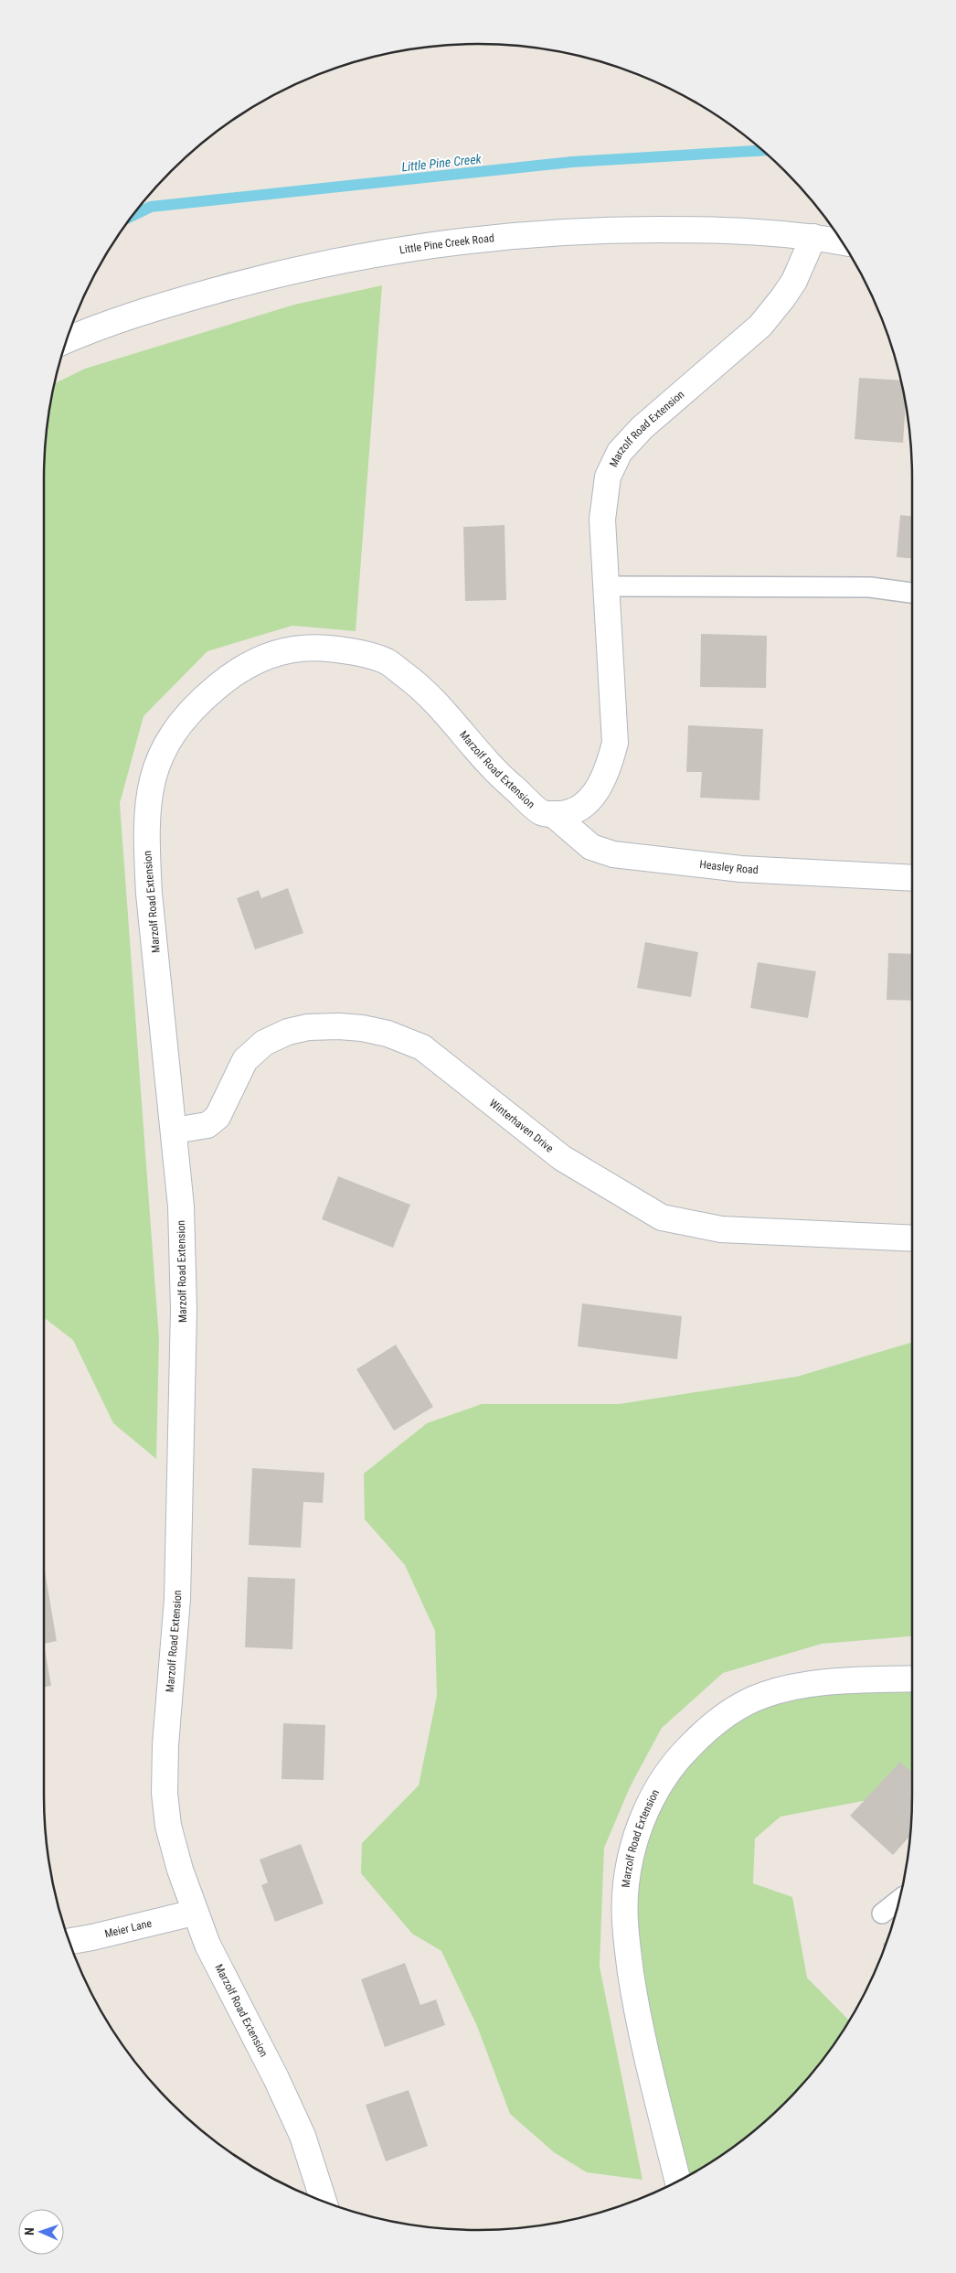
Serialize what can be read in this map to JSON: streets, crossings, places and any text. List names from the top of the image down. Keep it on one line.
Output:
{"streets":{"street":["Little Pine Creek Road","Marzolf Road Extension","Heasley Road","Winterhaven Drive","Meier Lane"]},"crossings":[["Little Pine Creek Road","Marzolf Road Extension"],["Marzolf Road Extension","Heasley Road"],["Marzolf Road Extension","Winterhaven Drive"],["Marzolf Road Extension","Meier Lane"]],"water":["Little Pine Creek"],"north":"left"}
